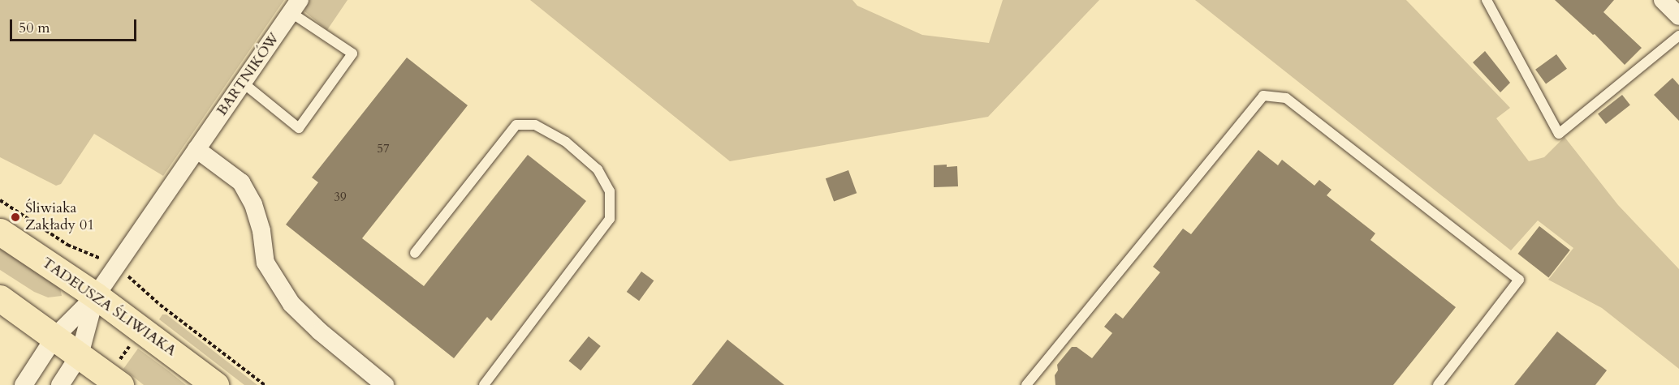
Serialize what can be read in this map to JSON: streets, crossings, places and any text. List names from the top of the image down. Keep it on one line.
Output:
{"streets":{"main road":["TADEUSZA ŚLIWIAKA"],"street":["BARTNIKÓW"]},"crossings":[["BARTNIKÓW","TADEUSZA ŚLIWIAKA"]],"places":["Śliwiaka Zakłady 01"],"house_numbers":["57","39"],"scale_bar":"50 m"}
